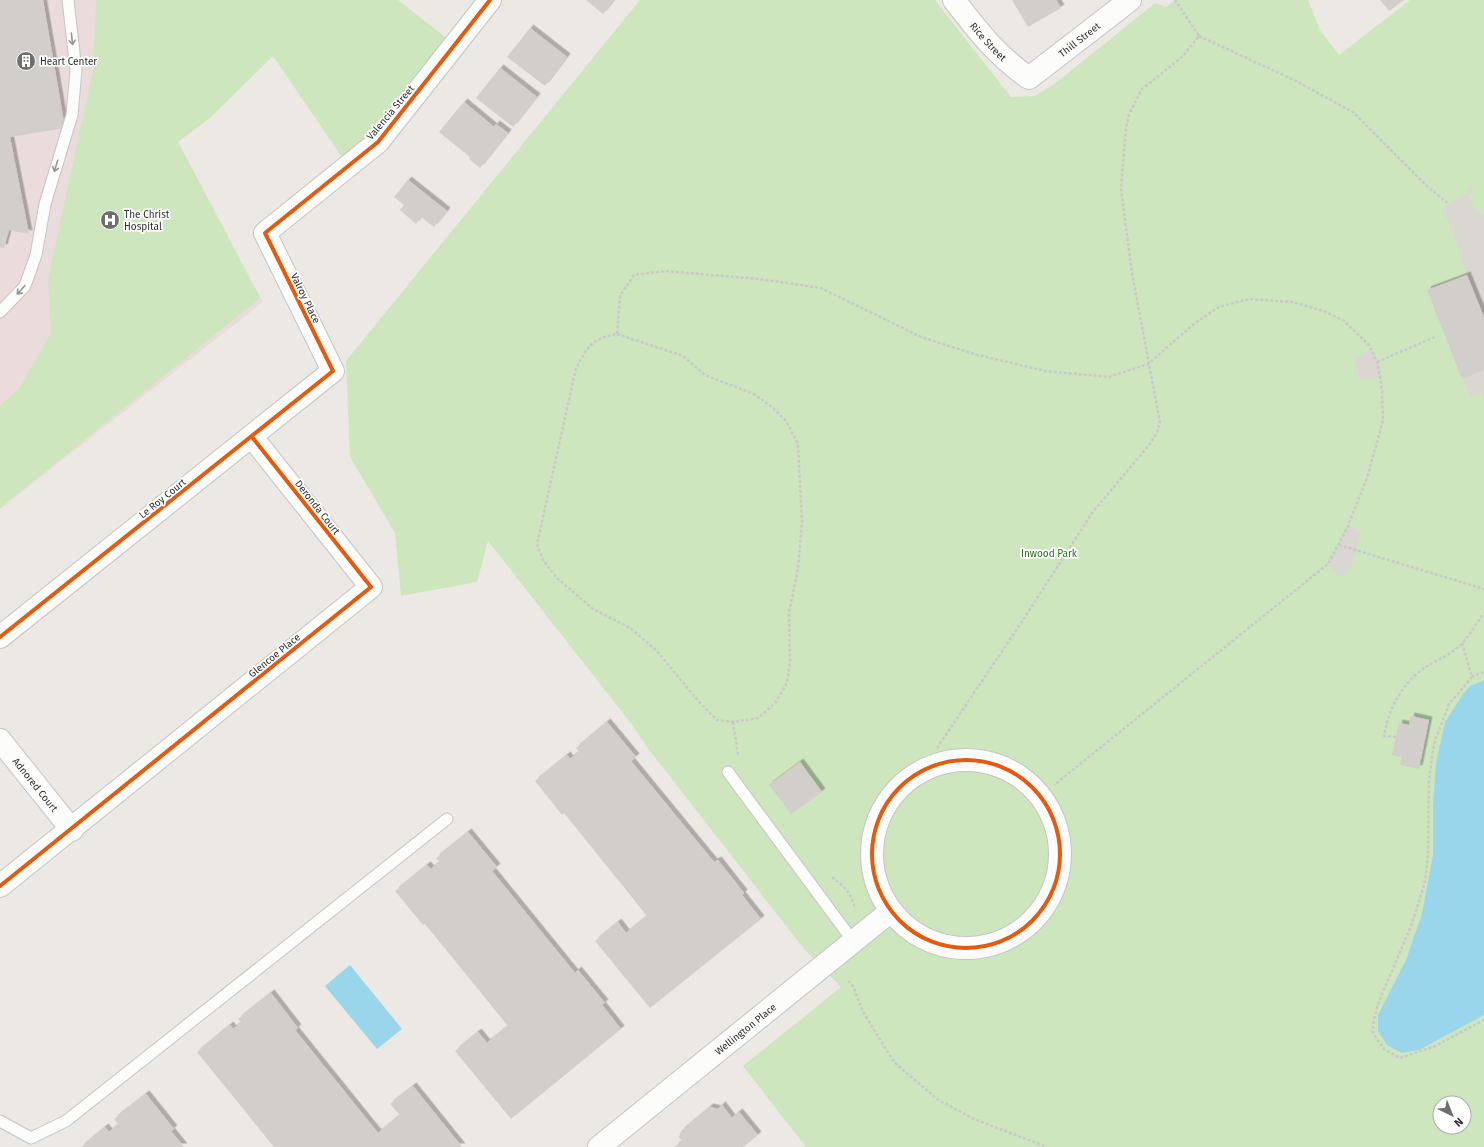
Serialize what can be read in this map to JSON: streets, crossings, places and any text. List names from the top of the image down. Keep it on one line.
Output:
{"streets":{"street":["Thill Street","Rice Street","Valencia Street","Valroy Place","Le Roy Court","Deronda Court","Glencoe Place","Adnored Court","Wellington Place"]},"crossings":[["Thill Street","Rice Street"],["Valencia Street","Valroy Place"],["Valroy Place","Le Roy Court"],["Le Roy Court","Deronda Court"],["Deronda Court","Glencoe Place"],["Glencoe Place","Adnored Court"]],"parks":["Inwood Park"],"places":{"building":["Heart Center"],"hospital":["The Christ Hospital"]},"north":"bottom right"}
